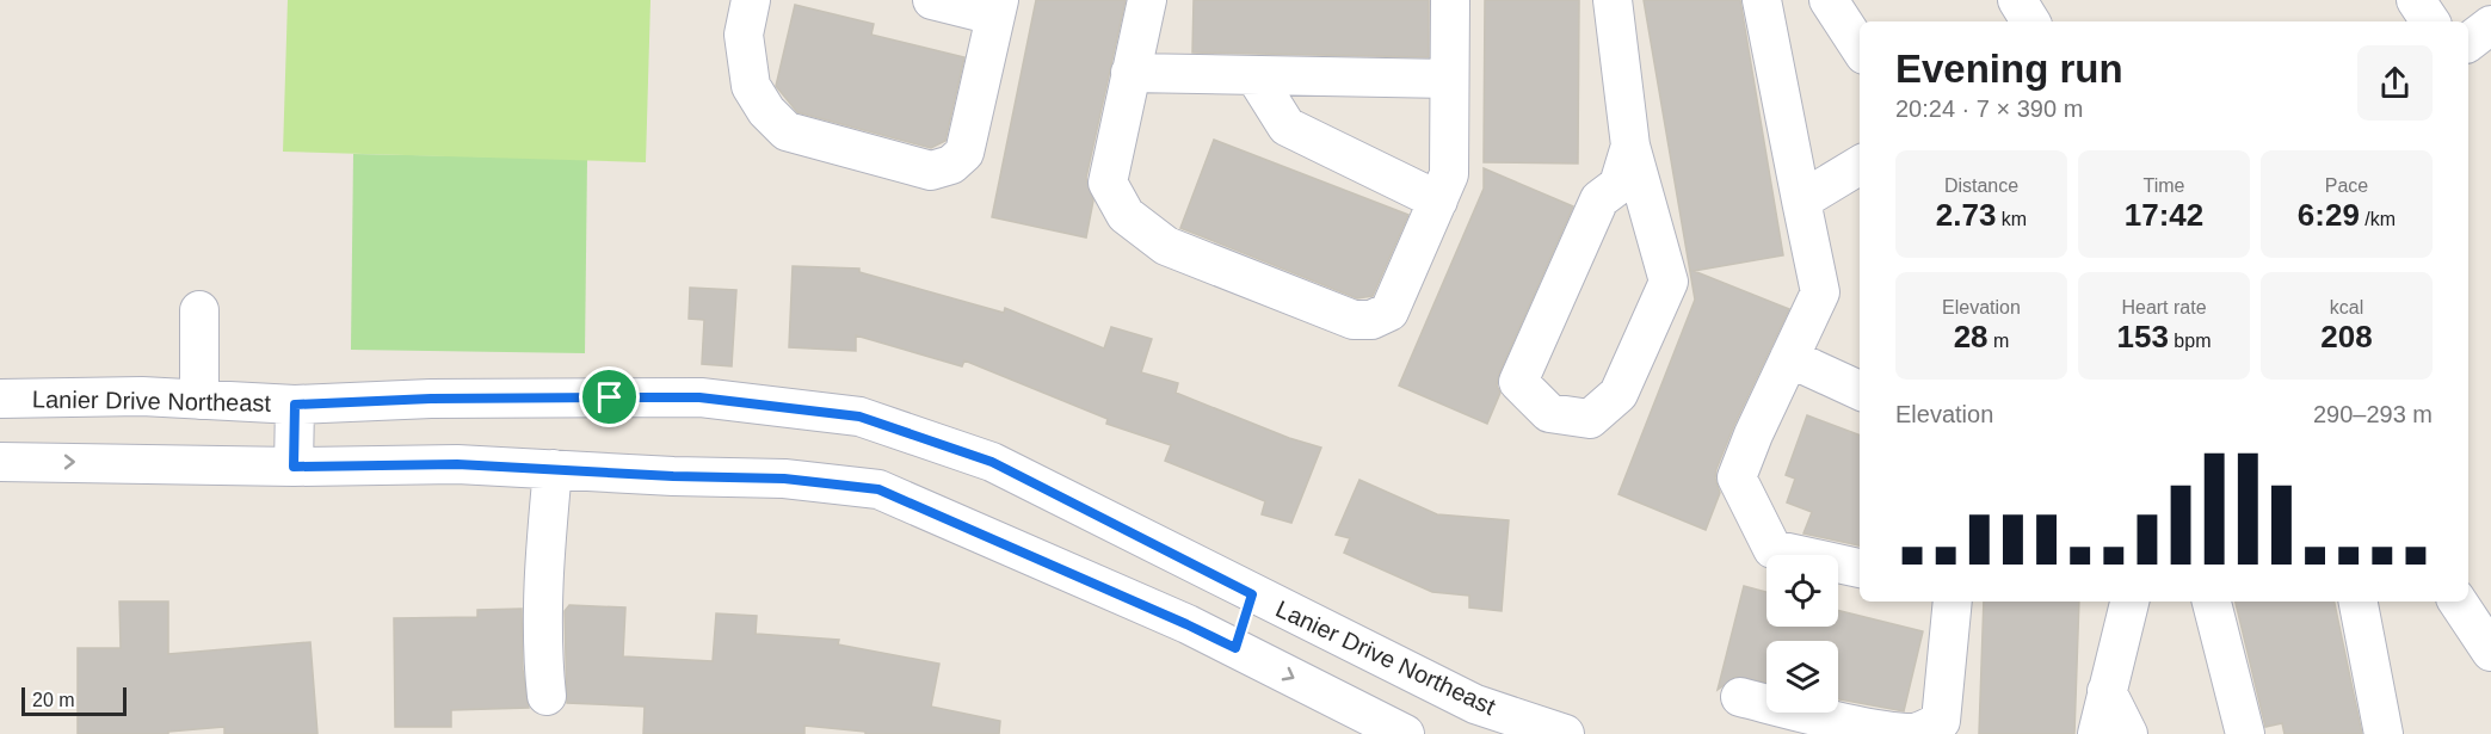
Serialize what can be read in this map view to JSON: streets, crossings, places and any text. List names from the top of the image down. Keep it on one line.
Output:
{"streets":{"street":["Lanier Drive Northeast"]},"scale_bar":"20 m","page":{"heading":["Evening run","20:24 · 7 × 390 m"],"stats":[["Distance","2.73 km"],["Time","17:42"],["Pace","6:29 /km"],["Elevation","28 m"],["Heart rate","153 bpm"],["kcal","208"]],"chart":["Elevation","290–293 m"],"scale":"20 m"}}
